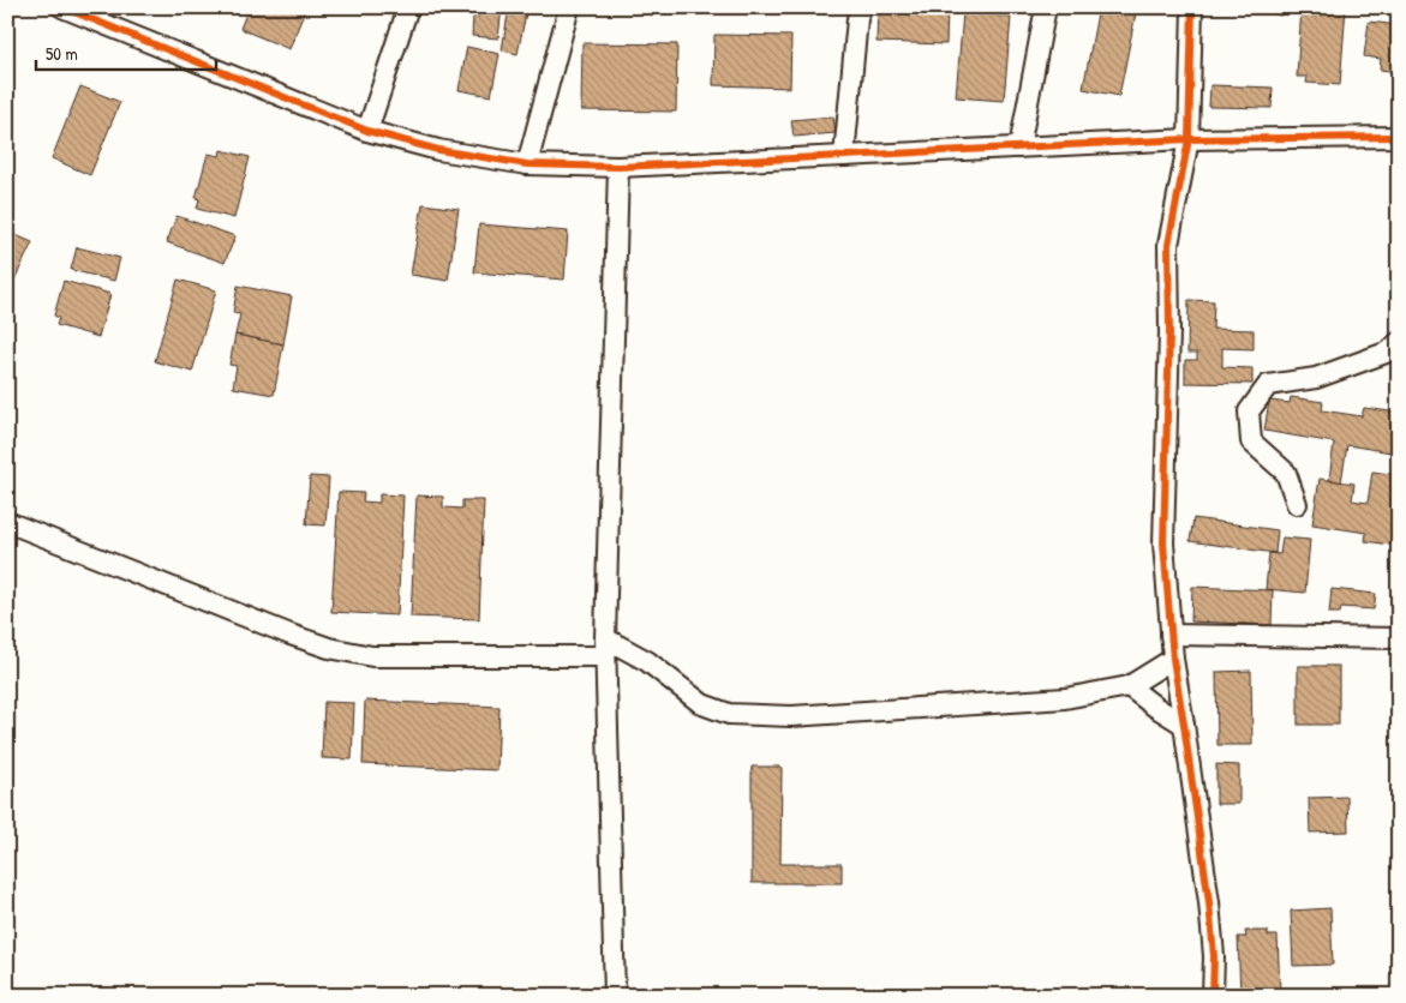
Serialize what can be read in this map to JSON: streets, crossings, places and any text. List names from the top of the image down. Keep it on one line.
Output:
{"scale_bar":"50 m"}
